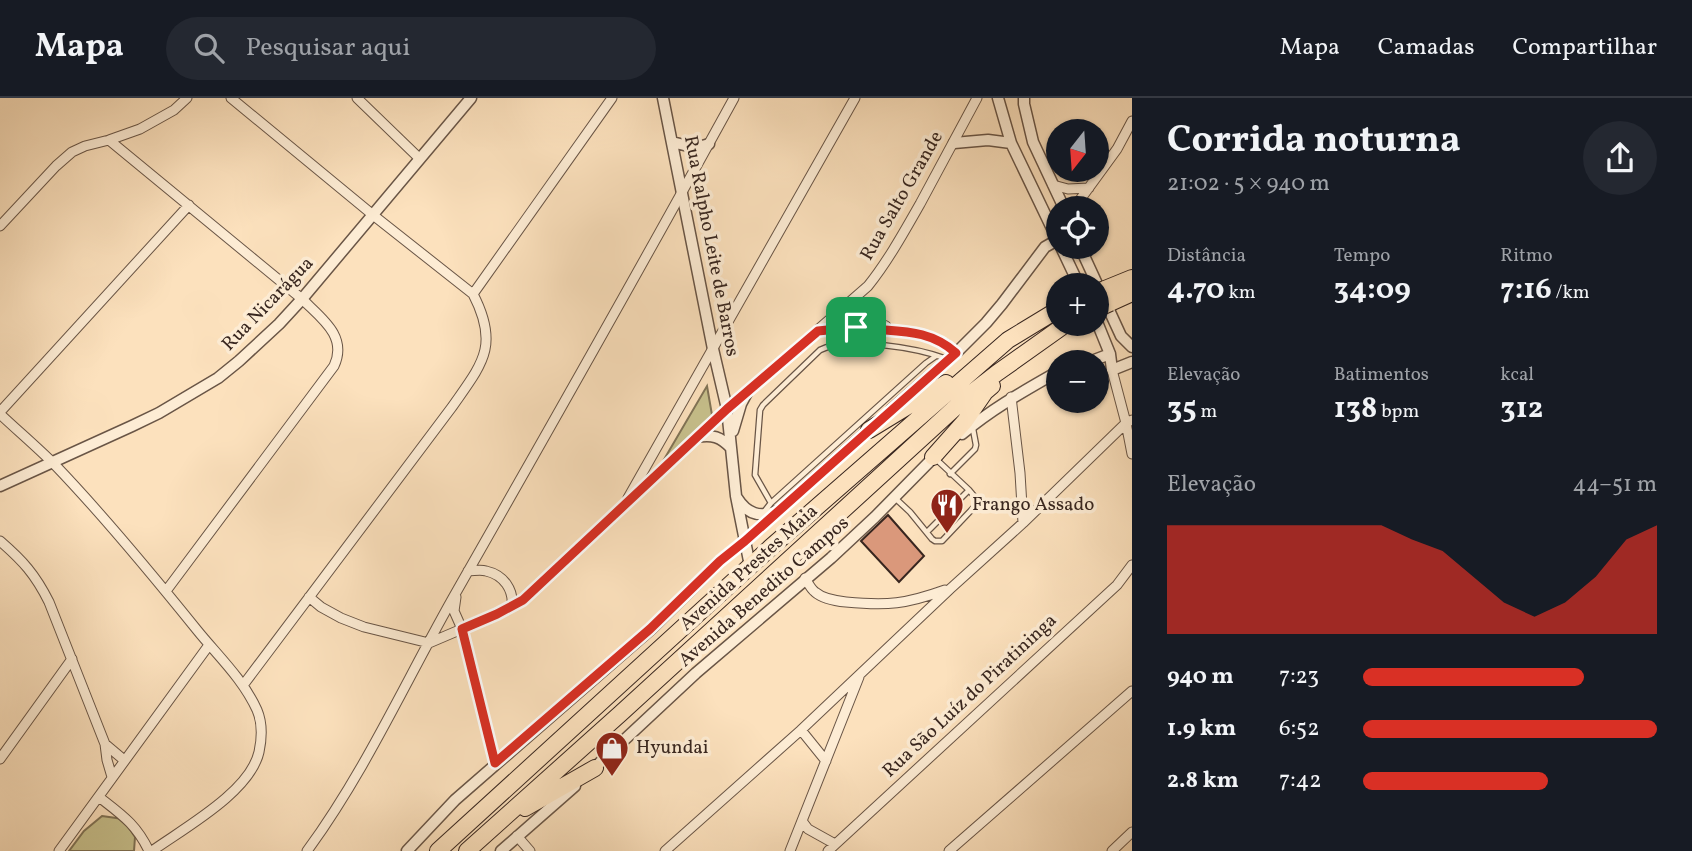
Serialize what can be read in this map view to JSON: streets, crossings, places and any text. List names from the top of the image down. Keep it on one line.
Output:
{"streets":{"highway":["Avenida Prestes Maia"],"street":["Rua Salto Grande","Rua Ralpho Leite de Barros","Rua Nicarágua","Avenida Benedito Campos","Rua São Luíz do Piratininga"]},"crossings":[["Rua Salto Grande","Rua Ralpho Leite de Barros"],["Rua Ralpho Leite de Barros","Avenida Prestes Maia"]],"places":{"restaurant":["Frango Assado"],"shop":["Hyundai"]},"north":"bottom","page":{"header":"Mapa","search":"Pesquisar aqui","nav":["Mapa","Camadas","Compartilhar"],"heading":["Corrida noturna","21:02 · 5 × 940 m"],"map_buttons":["+","−"],"stats":[["Distância","4.70 km"],["Tempo","34:09"],["Ritmo","7:16 /km"],["Elevação","35 m"],["Batimentos","138 bpm"],["kcal","312"]],"chart":["Elevação","44–51 m"],"list":[{"name":"940 m","note":"7:23"},{"name":"1.9 km","note":"6:52"},{"name":"2.8 km","note":"7:42"}]}}
